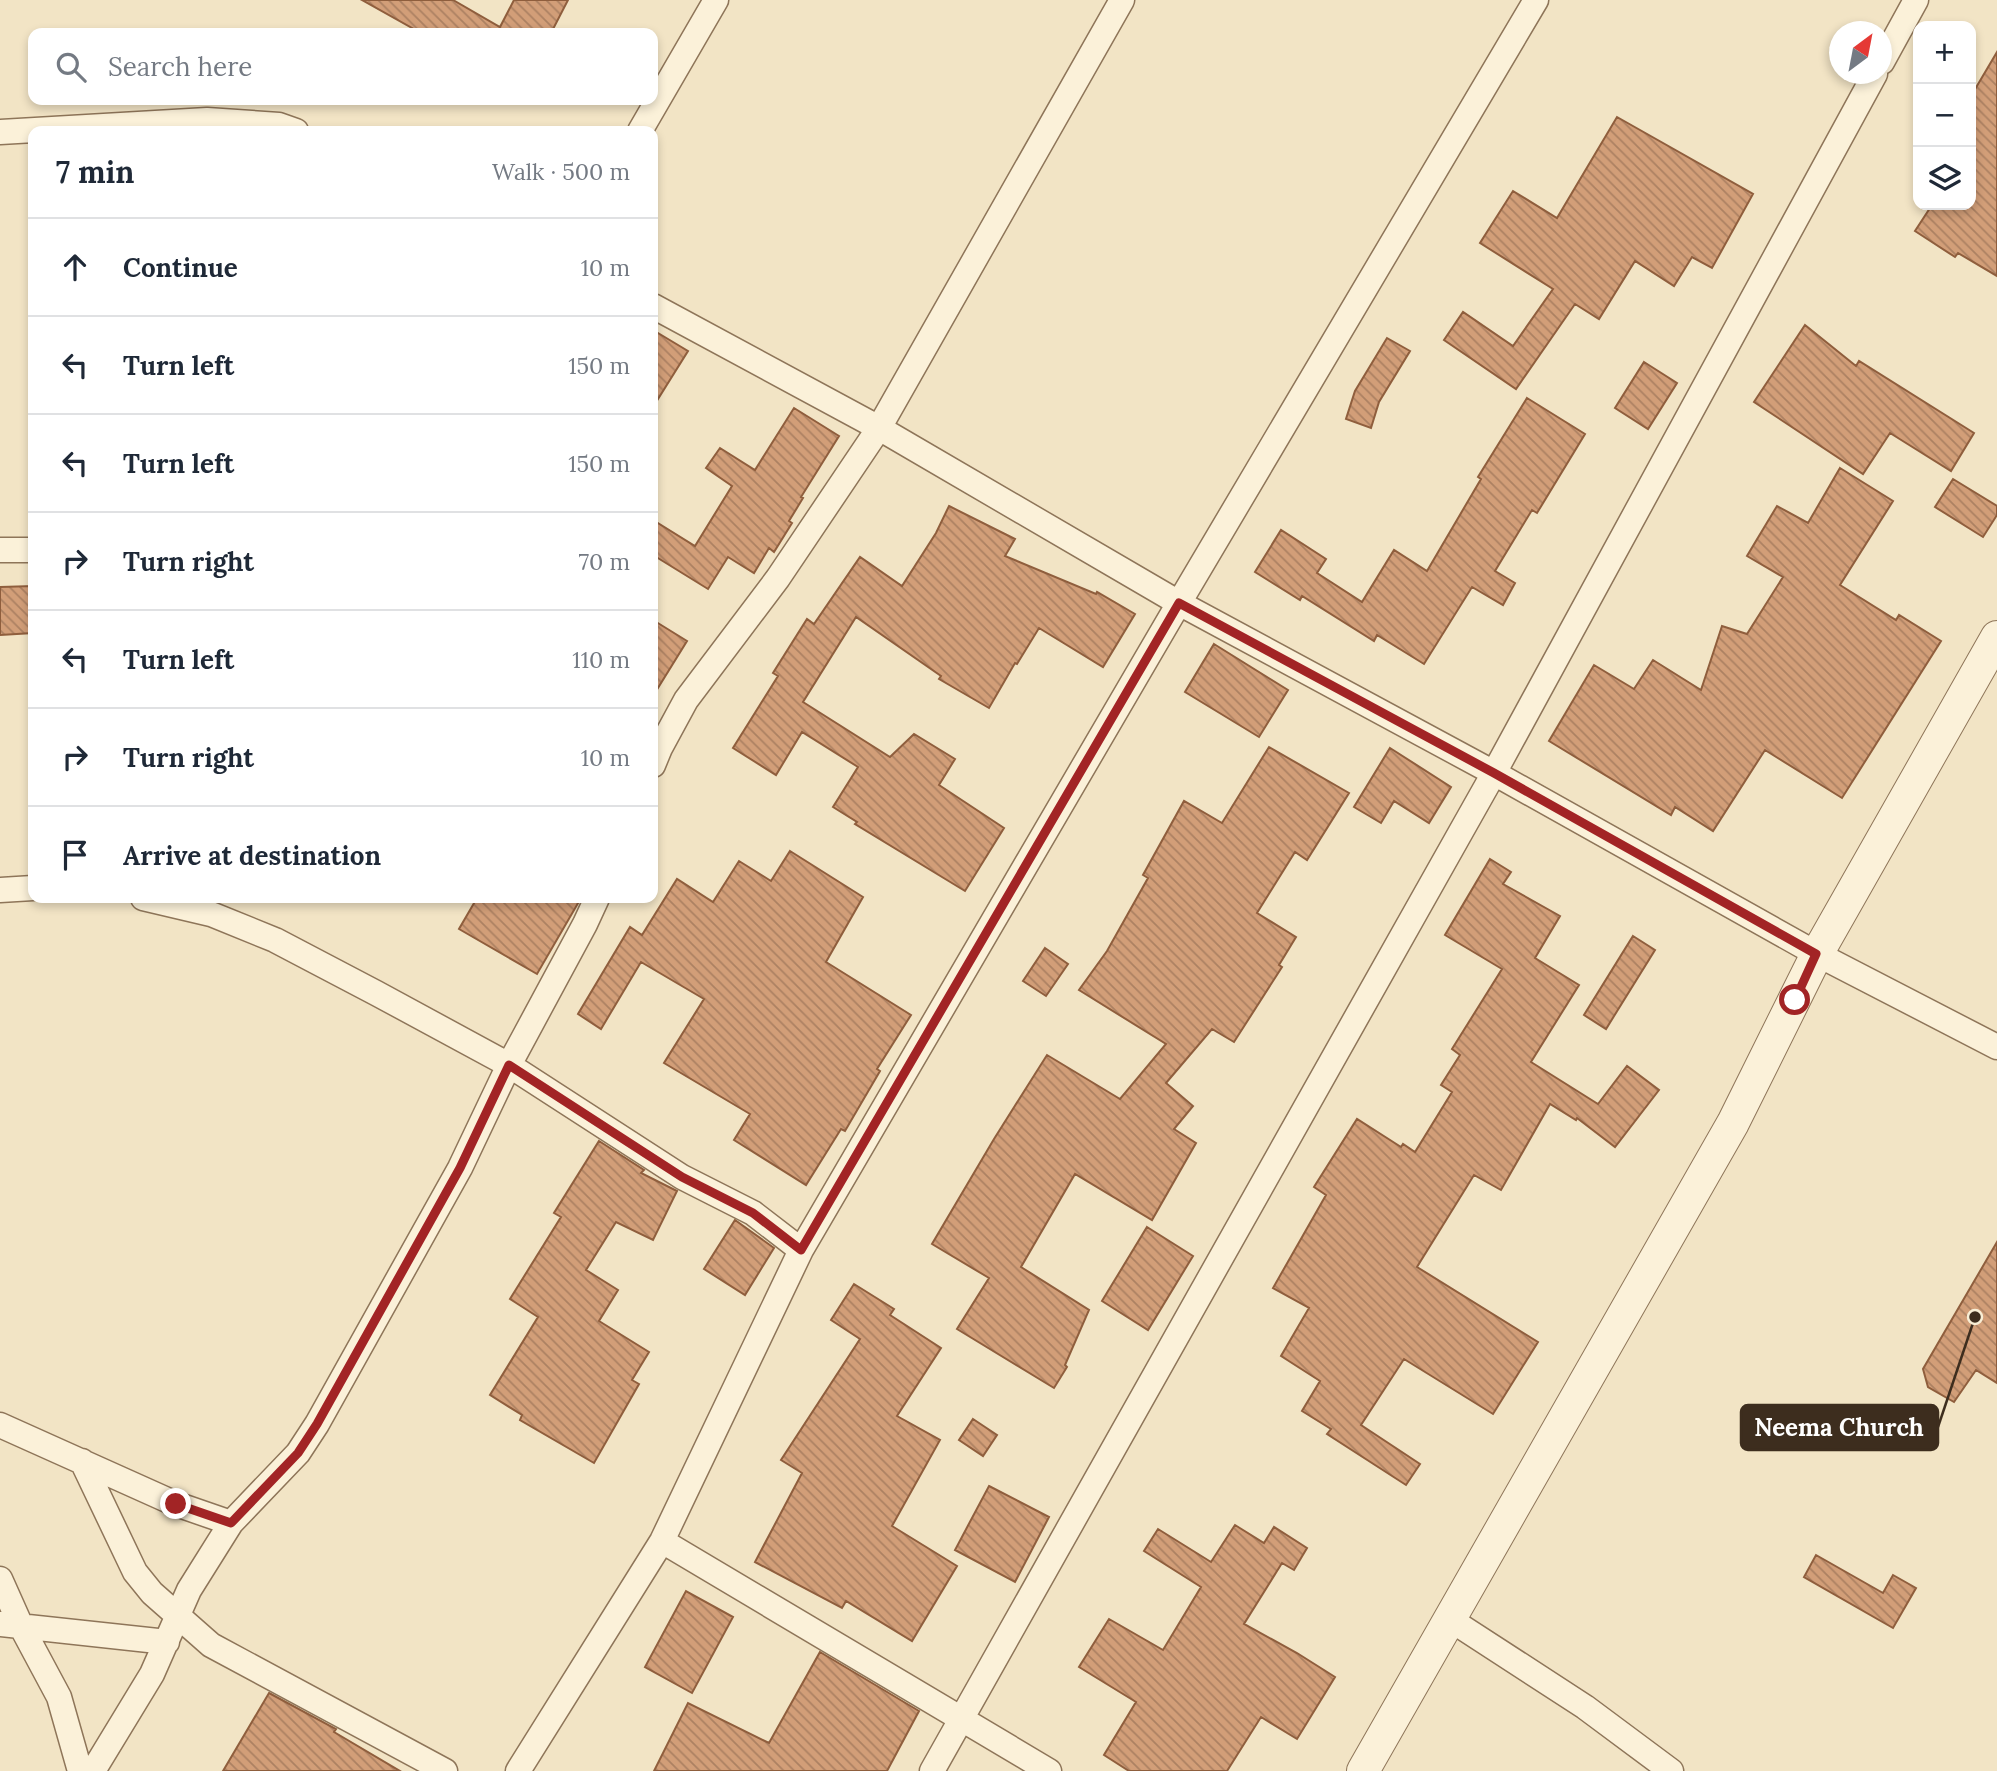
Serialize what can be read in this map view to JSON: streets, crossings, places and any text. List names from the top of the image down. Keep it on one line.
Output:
{"places":["Neema Church"],"north":"top right","page":{"map_buttons":["+","−"],"search":"Search here","heading":["7 min","Walk · 500 m"],"list":[["Continue","10 m"],["Turn left","150 m"],["Turn left","150 m"],["Turn right","70 m"],["Turn left","110 m"],["Turn right","10 m"],"Arrive at destination"]}}
